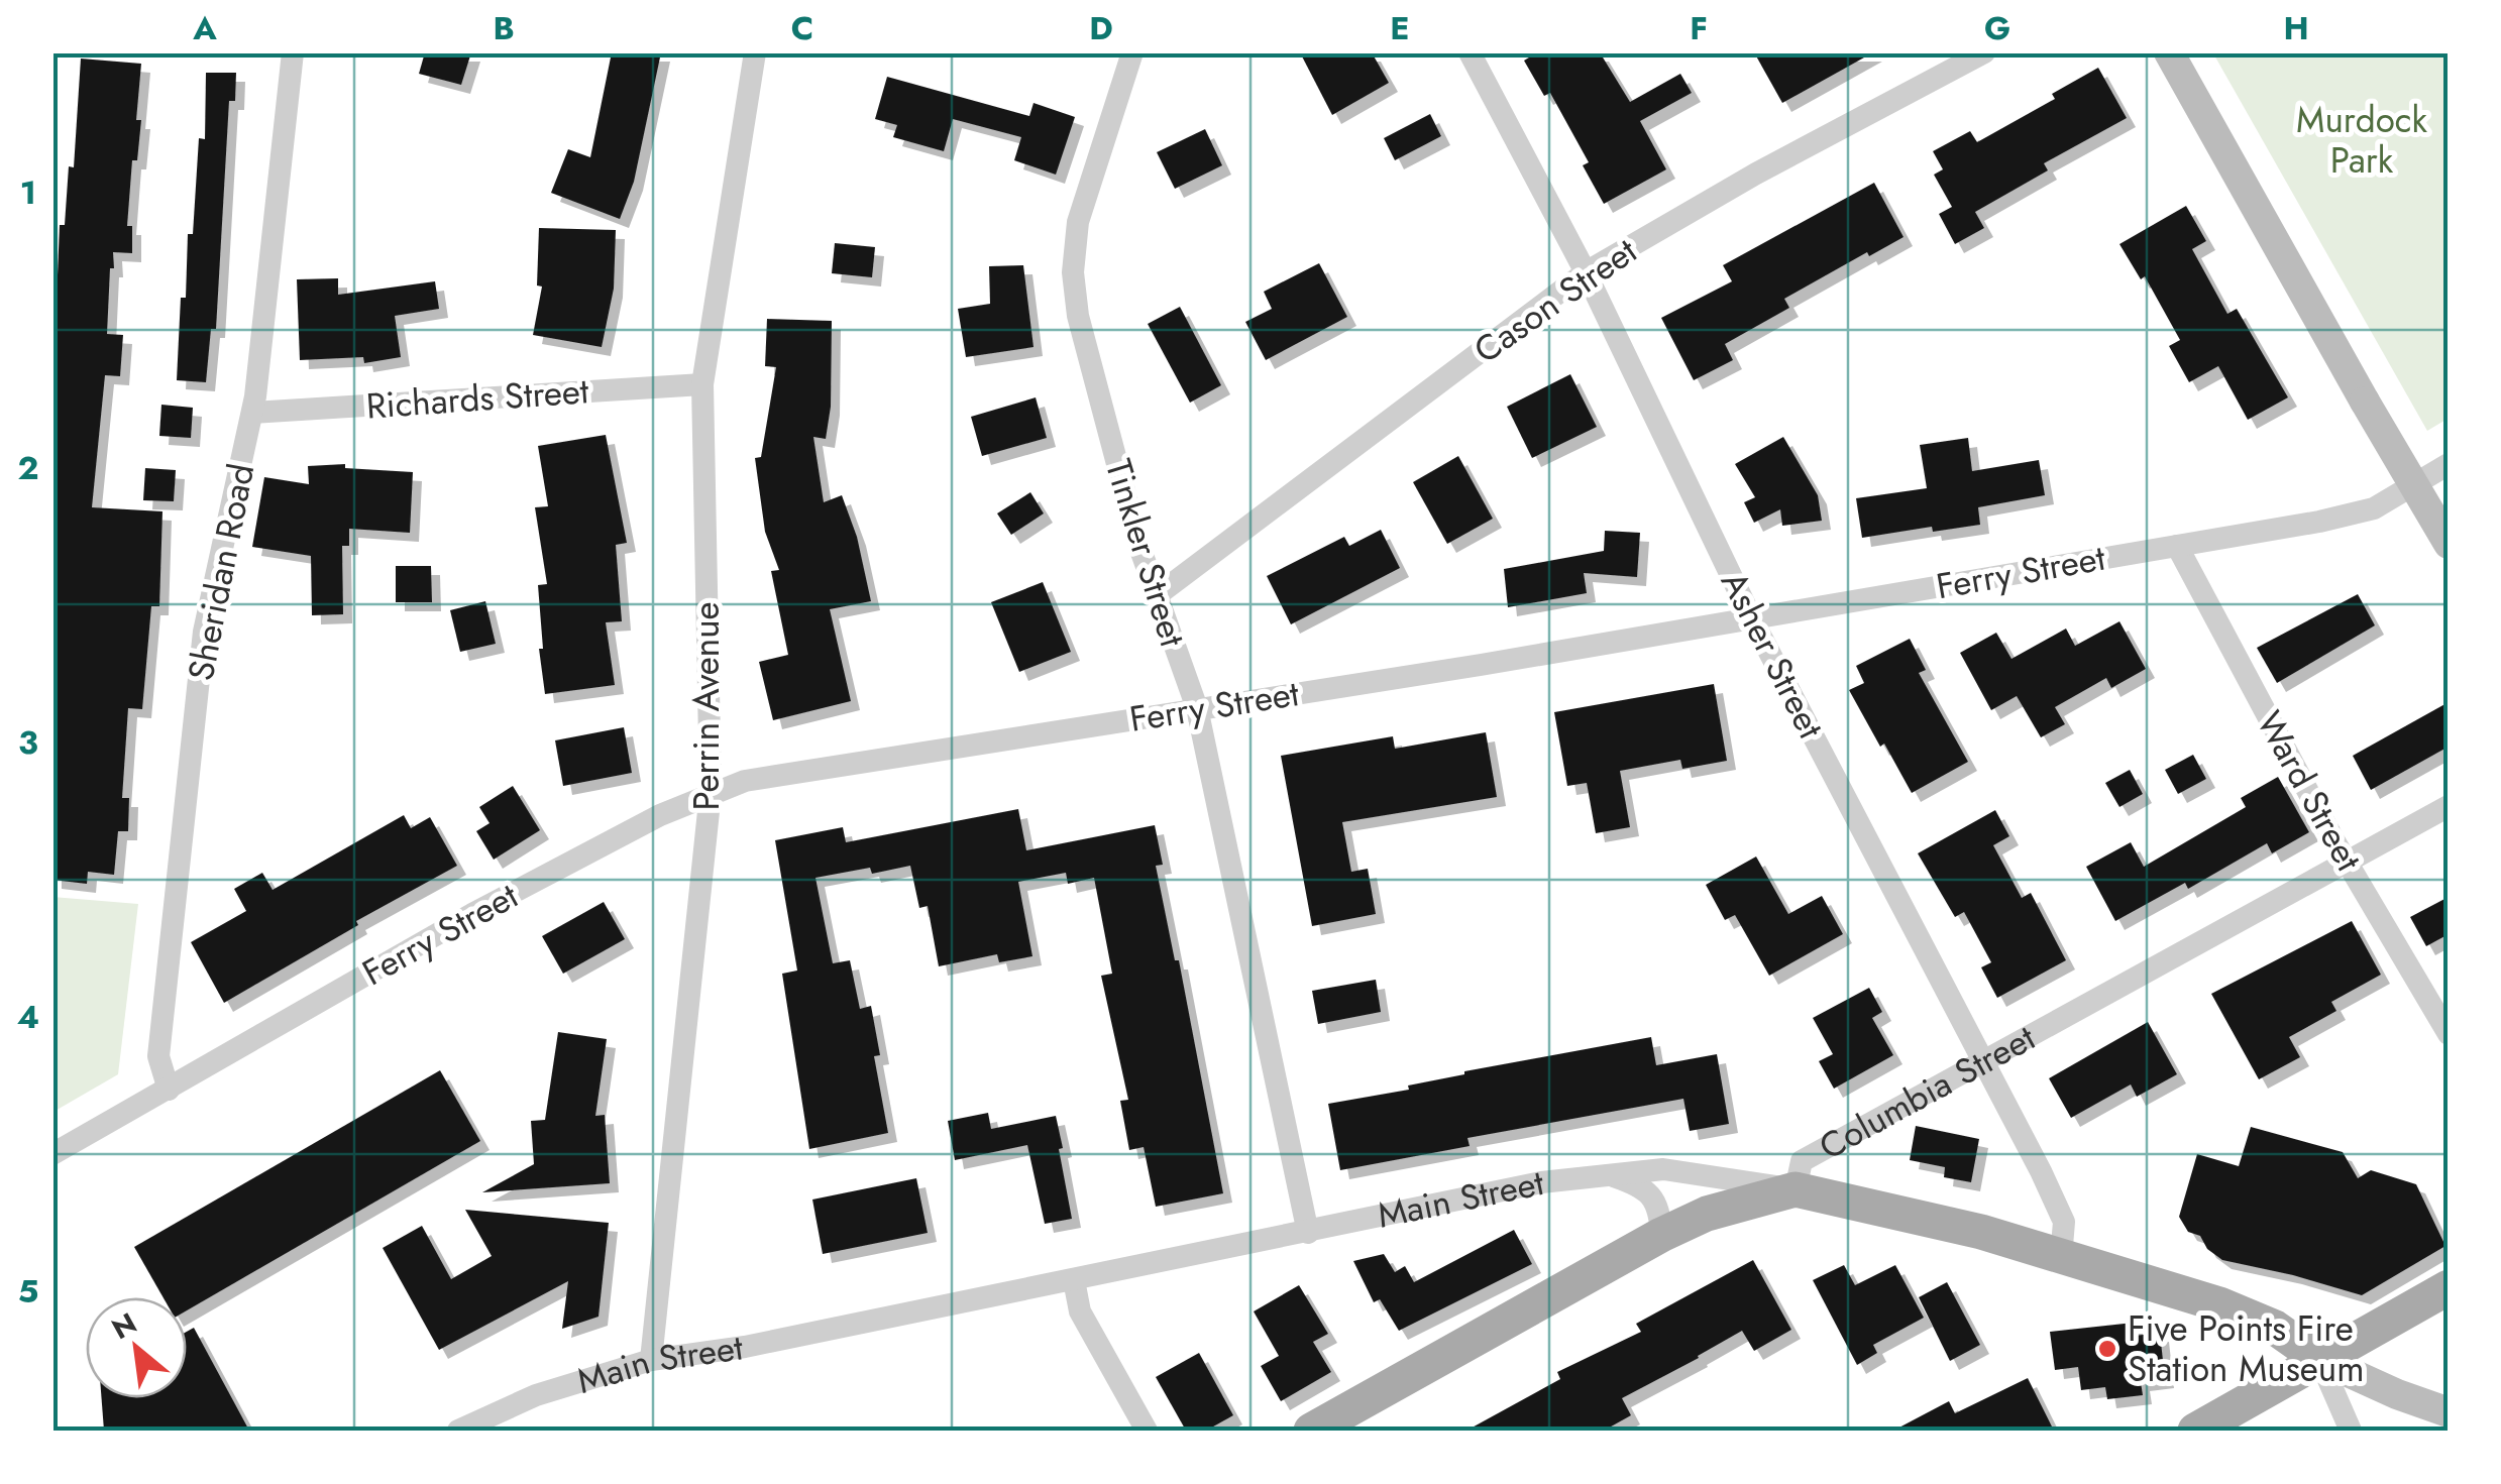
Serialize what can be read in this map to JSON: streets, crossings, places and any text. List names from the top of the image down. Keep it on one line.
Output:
{"streets":{"main road":["Columbia Street","Main Street"],"street":["Cason Street","Richards Street","Tinkler Street","Sheridan Road","Ferry Street","Asher Street","Perrin Avenue","Ward Street"]},"crossings":[["Cason Street","Tinkler Street"],["Cason Street","Asher Street"],["Richards Street","Sheridan Road"],["Richards Street","Perrin Avenue"],["Tinkler Street","Ferry Street"],["Tinkler Street","Main Street"],["Sheridan Road","Ferry Street"],["Ferry Street","Asher Street"],["Ferry Street","Perrin Avenue"],["Ferry Street","Ward Street"],["Asher Street","Columbia Street"],["Asher Street","Main Street"],["Perrin Avenue","Main Street"],["Ward Street","Columbia Street"],["Columbia Street","Main Street"]],"parks":["Murdock Park"],"places":["Five Points Fire Station Museum"],"north":"top left","grid":{"columns":["A","B","C","D","E","F","G","H"],"rows":["1","2","3","4","5"]}}
